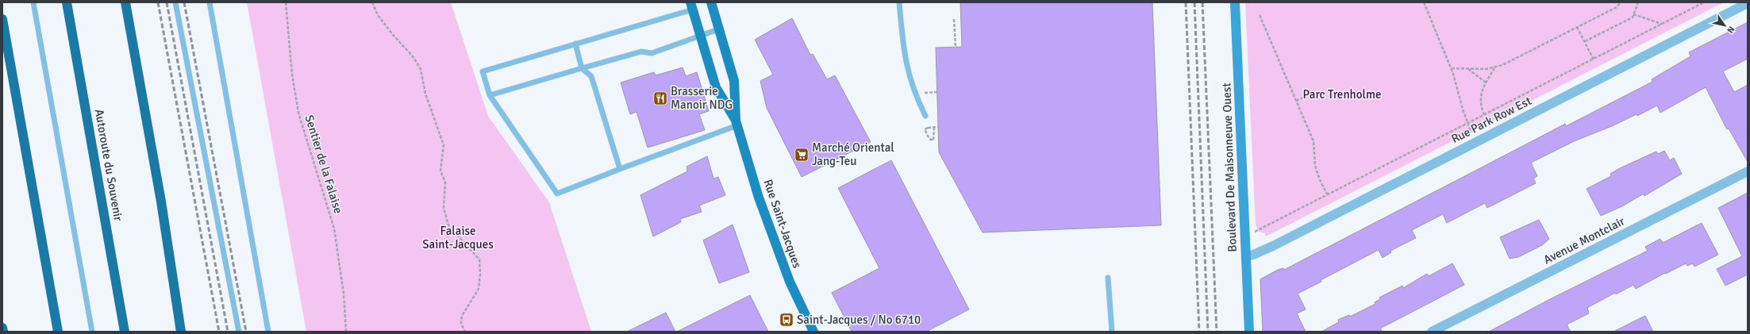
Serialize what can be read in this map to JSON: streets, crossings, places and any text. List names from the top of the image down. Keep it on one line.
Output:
{"streets":{"highway":["Autoroute du Souvenir"],"main road":["Rue Saint-Jacques"],"street":["Rue Park Row Est","Boulevard De Maisonneuve Ouest","Avenue Montclair"],"path":["Sentier de la Falaise"]},"crossings":[["Rue Park Row Est","Boulevard De Maisonneuve Ouest"]],"parks":["Parc Trenholme","Falaise Saint-Jacques"],"places":{"restaurant":["Brasserie Manoir NDG"],"supermarket":["Marché Oriental Jang-Teu"],"bus stop":["Saint-Jacques / No 6710"]},"north":"bottom right"}
